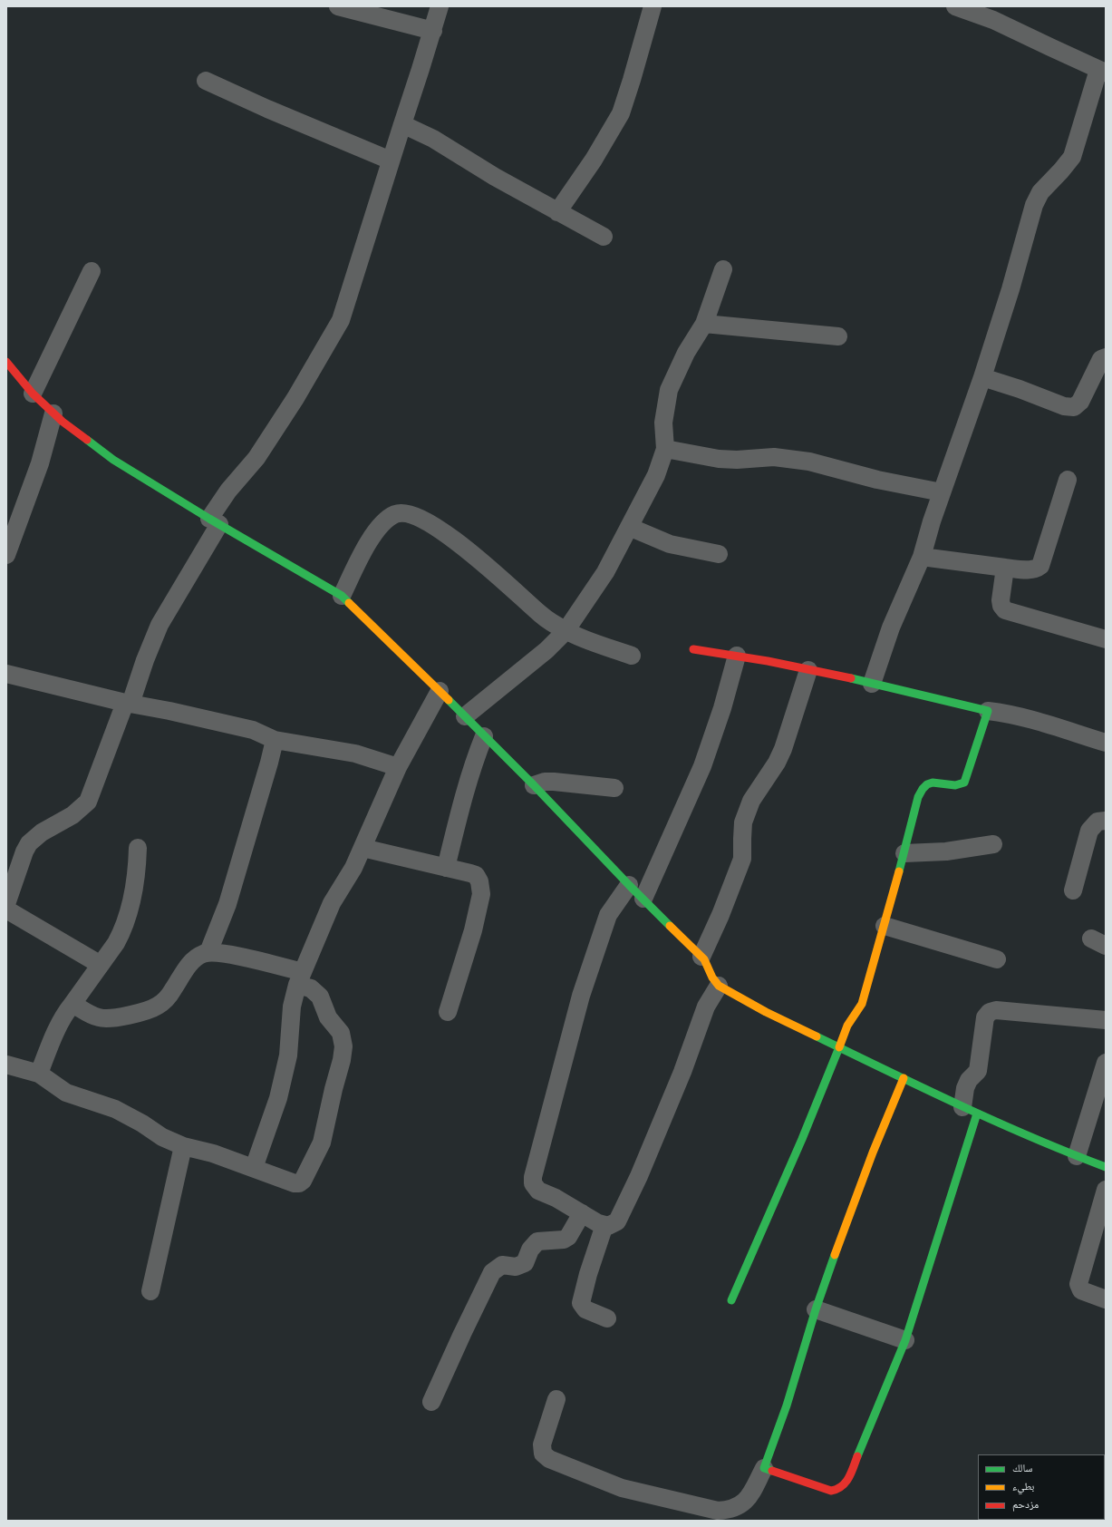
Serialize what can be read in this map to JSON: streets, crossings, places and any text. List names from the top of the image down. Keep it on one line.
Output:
{"legend":["سالك","بطيء","مزدحم"]}
